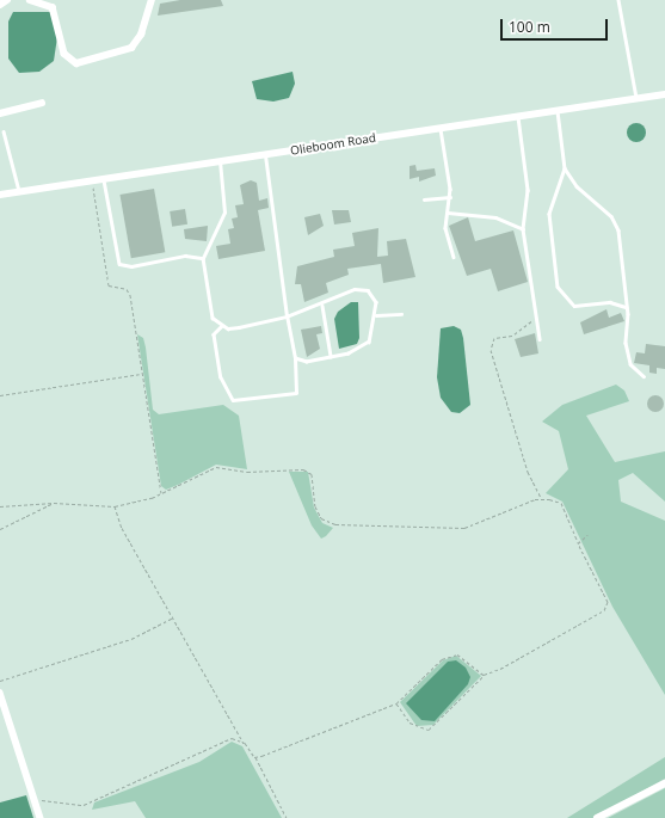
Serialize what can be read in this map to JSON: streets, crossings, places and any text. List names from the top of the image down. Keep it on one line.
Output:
{"streets":{"street":["Olieboom Road"]},"scale_bar":"100 m"}
